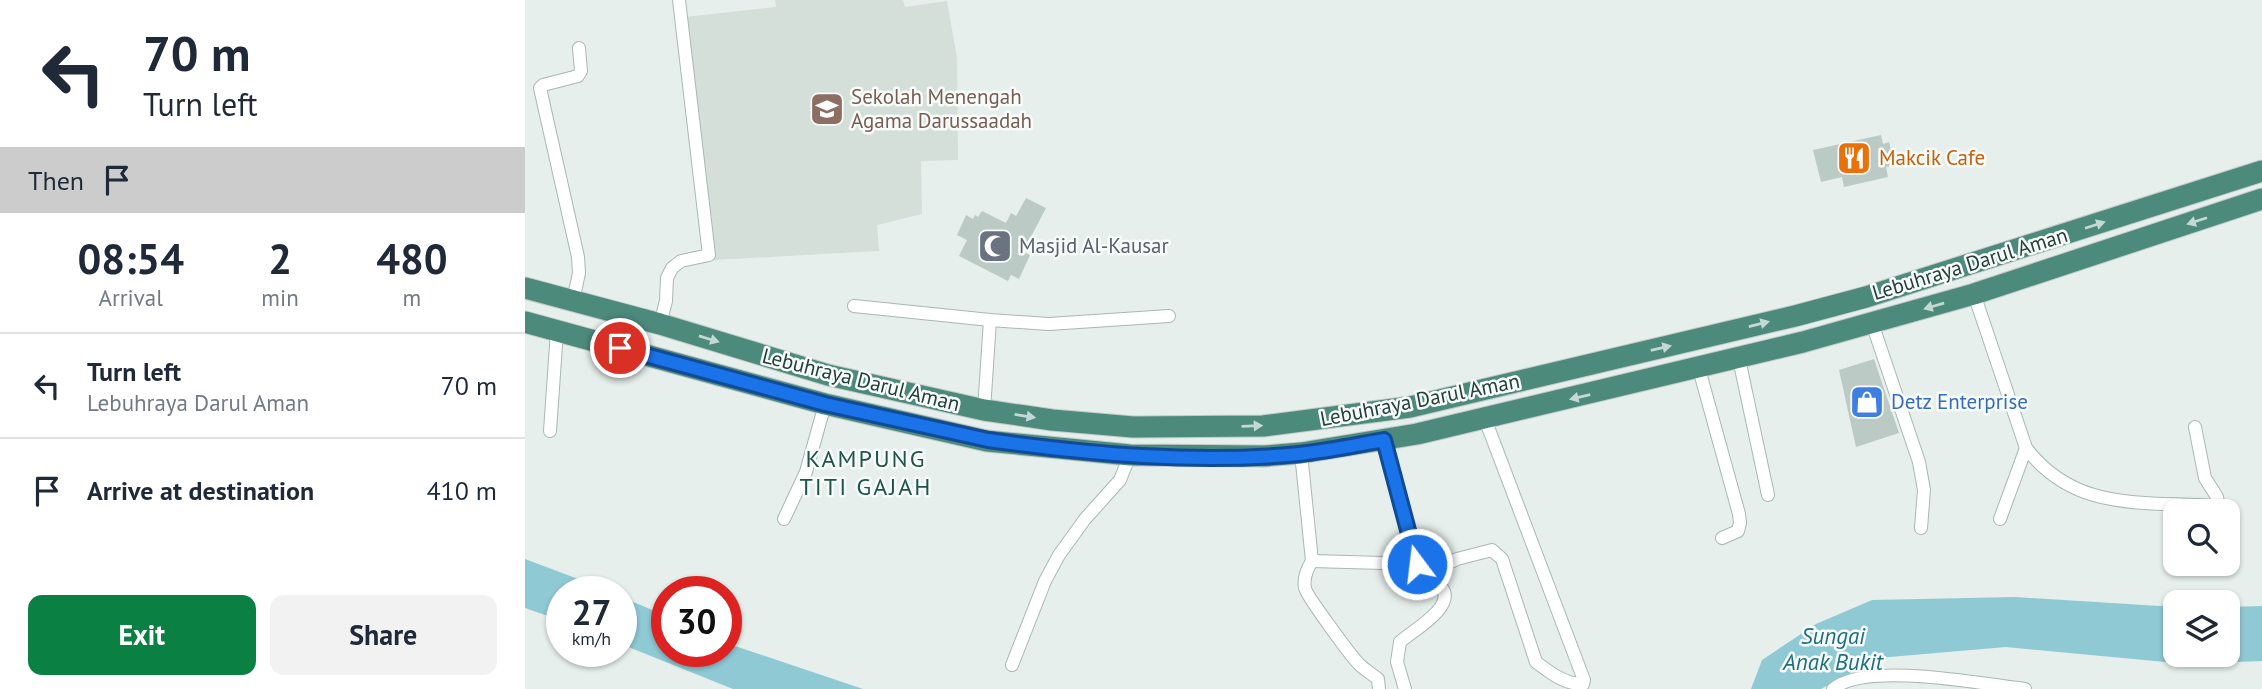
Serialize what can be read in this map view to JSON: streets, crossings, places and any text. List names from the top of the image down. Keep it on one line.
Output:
{"streets":{"highway":["Lebuhraya Darul Aman"]},"districts":["KAMPUNG TITI GAJAH"],"water":["Sungai Anak Bukit"],"places":{"school or university":["Sekolah Menengah Agama Darussaadah"],"restaurant":["Makcik Cafe"],"mosque":["Masjid Al-Kausar"],"shop":["Detz Enterprise"]},"page":{"turn":["70 m","Turn left"],"then":"Then","eta":["08:54","Arrival","2","min","480","m"],"list":[{"name":"Turn left","note":"Lebuhraya Darul Aman","value":"70 m"},{"name":"Arrive at destination","value":"410 m"}],"speed":"27 km/h","limit":"30","buttons":["Exit","Share"]}}
